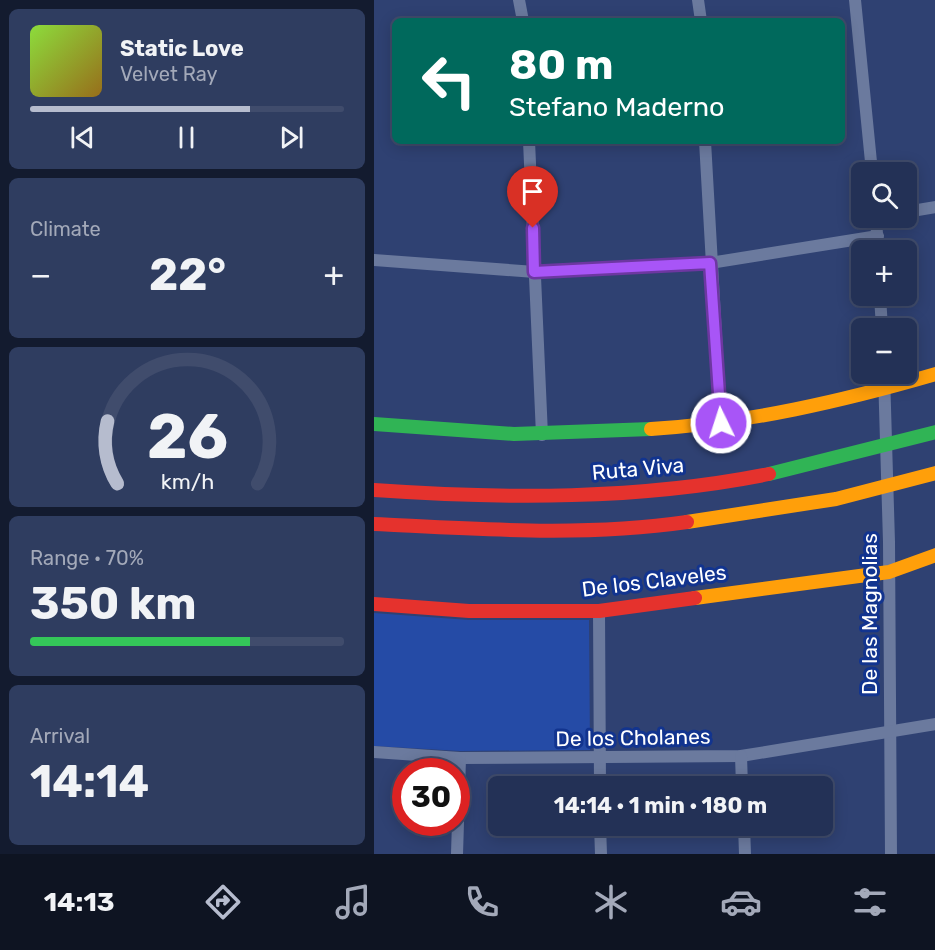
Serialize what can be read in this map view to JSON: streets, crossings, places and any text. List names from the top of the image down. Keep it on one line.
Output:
{"streets":{"main road":["Ruta Viva","De los Claveles"],"street":["De las Magnolias","De los Cholanes"]},"crossings":[["De los Claveles","De las Magnolias"],["De las Magnolias","De los Cholanes"]],"page":{"turn":["80 m","Stefano Maderno"],"song":["Static Love","Velvet Ray"],"map_buttons":["+","−"],"tile":["Climate",["Range · 70%","350 km"],["Arrival","14:14"]],"heat":["−","22°","+"],"limit":"30","trip":"14:14 · 1 min · 180 m","tabs":"14:13","gauge":["26","km/h"]}}
